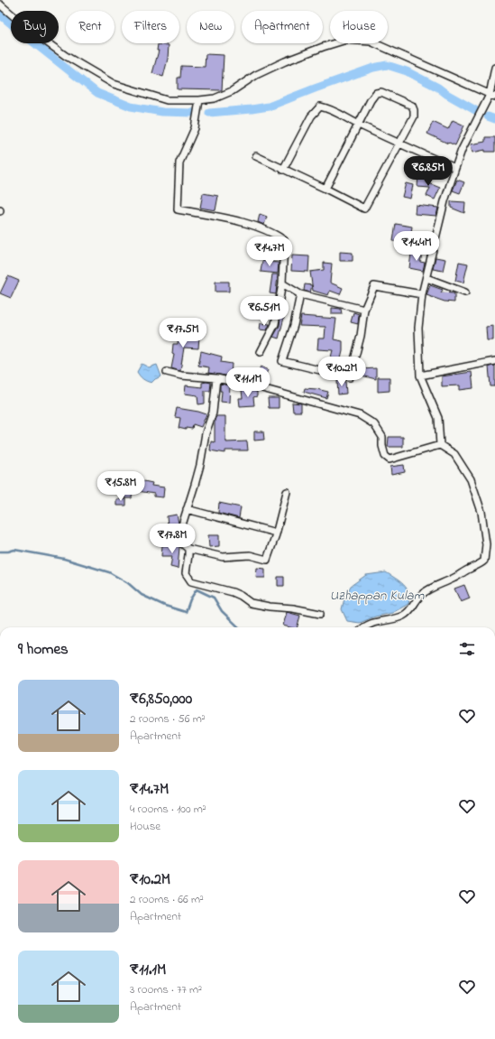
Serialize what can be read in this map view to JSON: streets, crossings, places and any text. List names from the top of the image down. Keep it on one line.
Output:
{"water":["Uzhappan Kulam"],"page":{"chip":["Buy","Rent","Filters","New","Apartment","House"],"price":["₹6.85M","₹14.4M","₹14.7M","₹6.51M","₹17.5M","₹10.2M","₹11.1M","₹15.8M","₹17.8M"],"heading":"9 homes","list":[{"name":"₹6,850,000","note":"2 rooms · 56 m² · Apartment"},{"name":"₹14.7M","note":"4 rooms · 100 m² · House"},{"name":"₹10.2M","note":"2 rooms · 66 m² · Apartment"},{"name":"₹11.1M","note":"3 rooms · 77 m² · Apartment"}]}}
